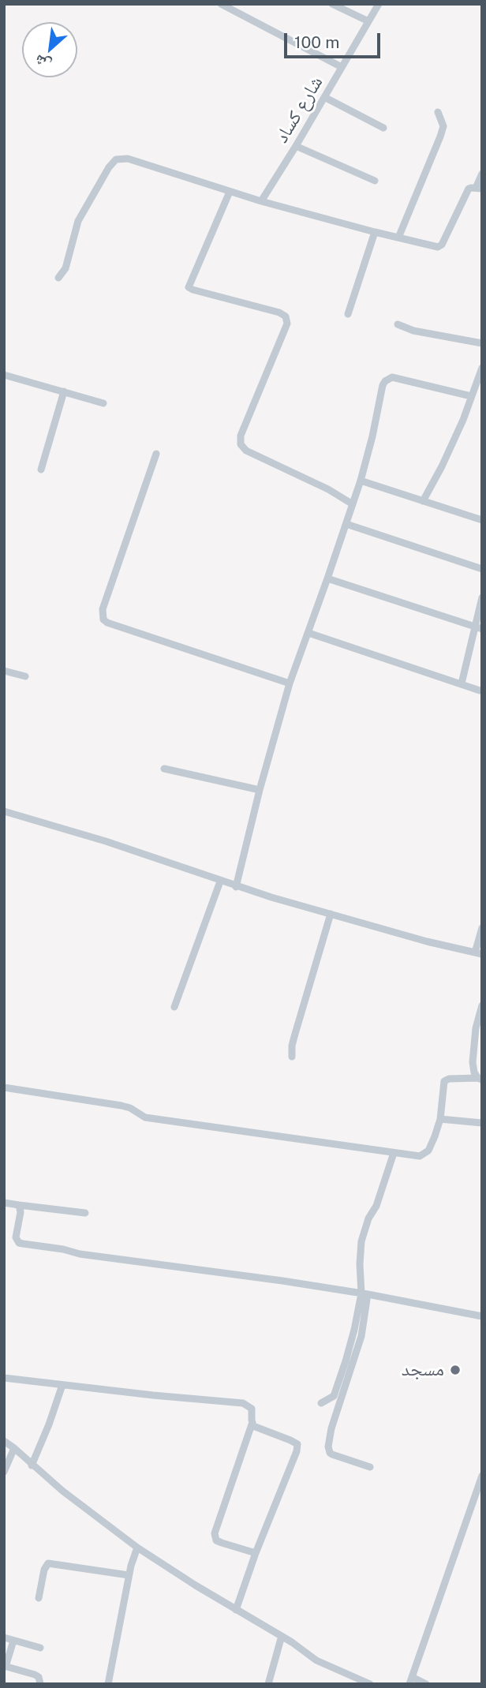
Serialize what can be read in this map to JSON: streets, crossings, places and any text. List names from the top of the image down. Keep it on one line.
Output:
{"streets":{"street":["شارع كساد"]},"places":["مسجد"],"scale_bar":"100 m","north":"bottom left"}
